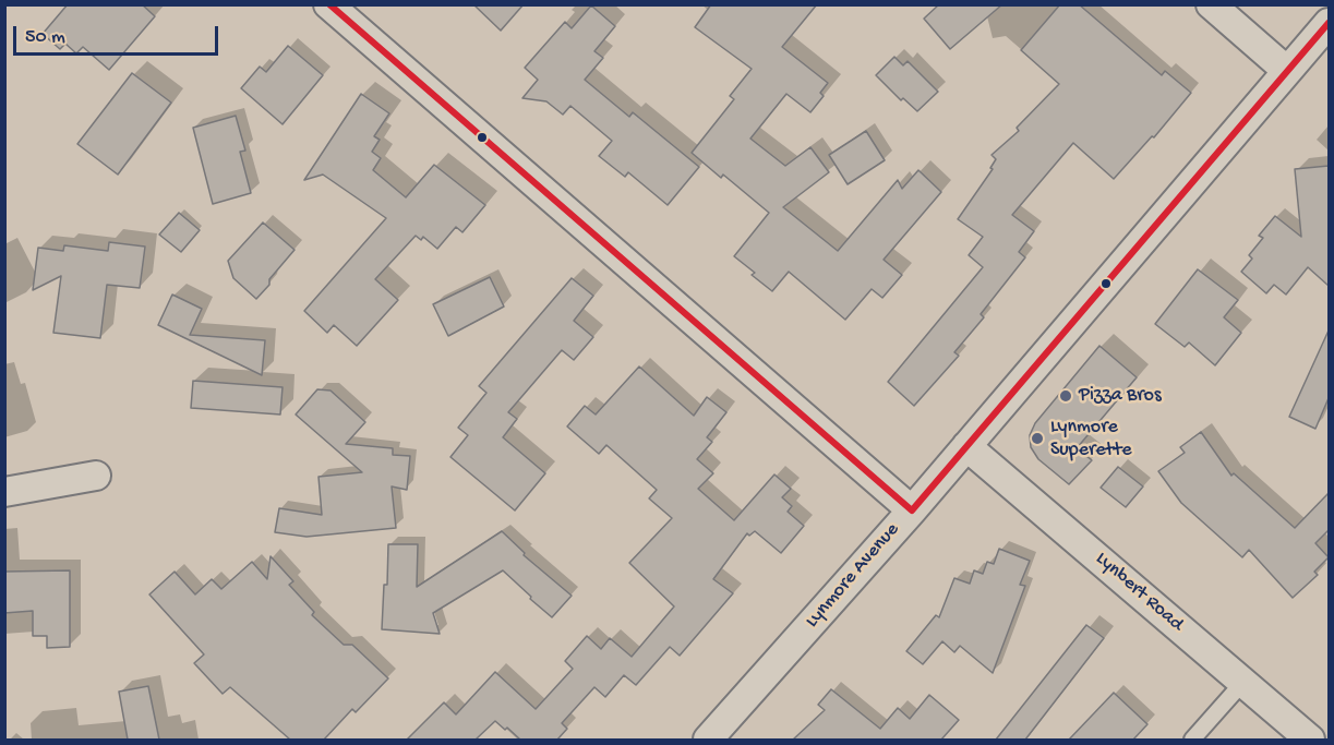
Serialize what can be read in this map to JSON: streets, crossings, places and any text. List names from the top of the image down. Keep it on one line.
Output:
{"streets":{"street":["Lynmore Avenue","Lynbert Road"]},"crossings":[["Lynmore Avenue","Lynbert Road"]],"places":["Pizza Bros","Lynmore Superette"],"scale_bar":"50 m"}
